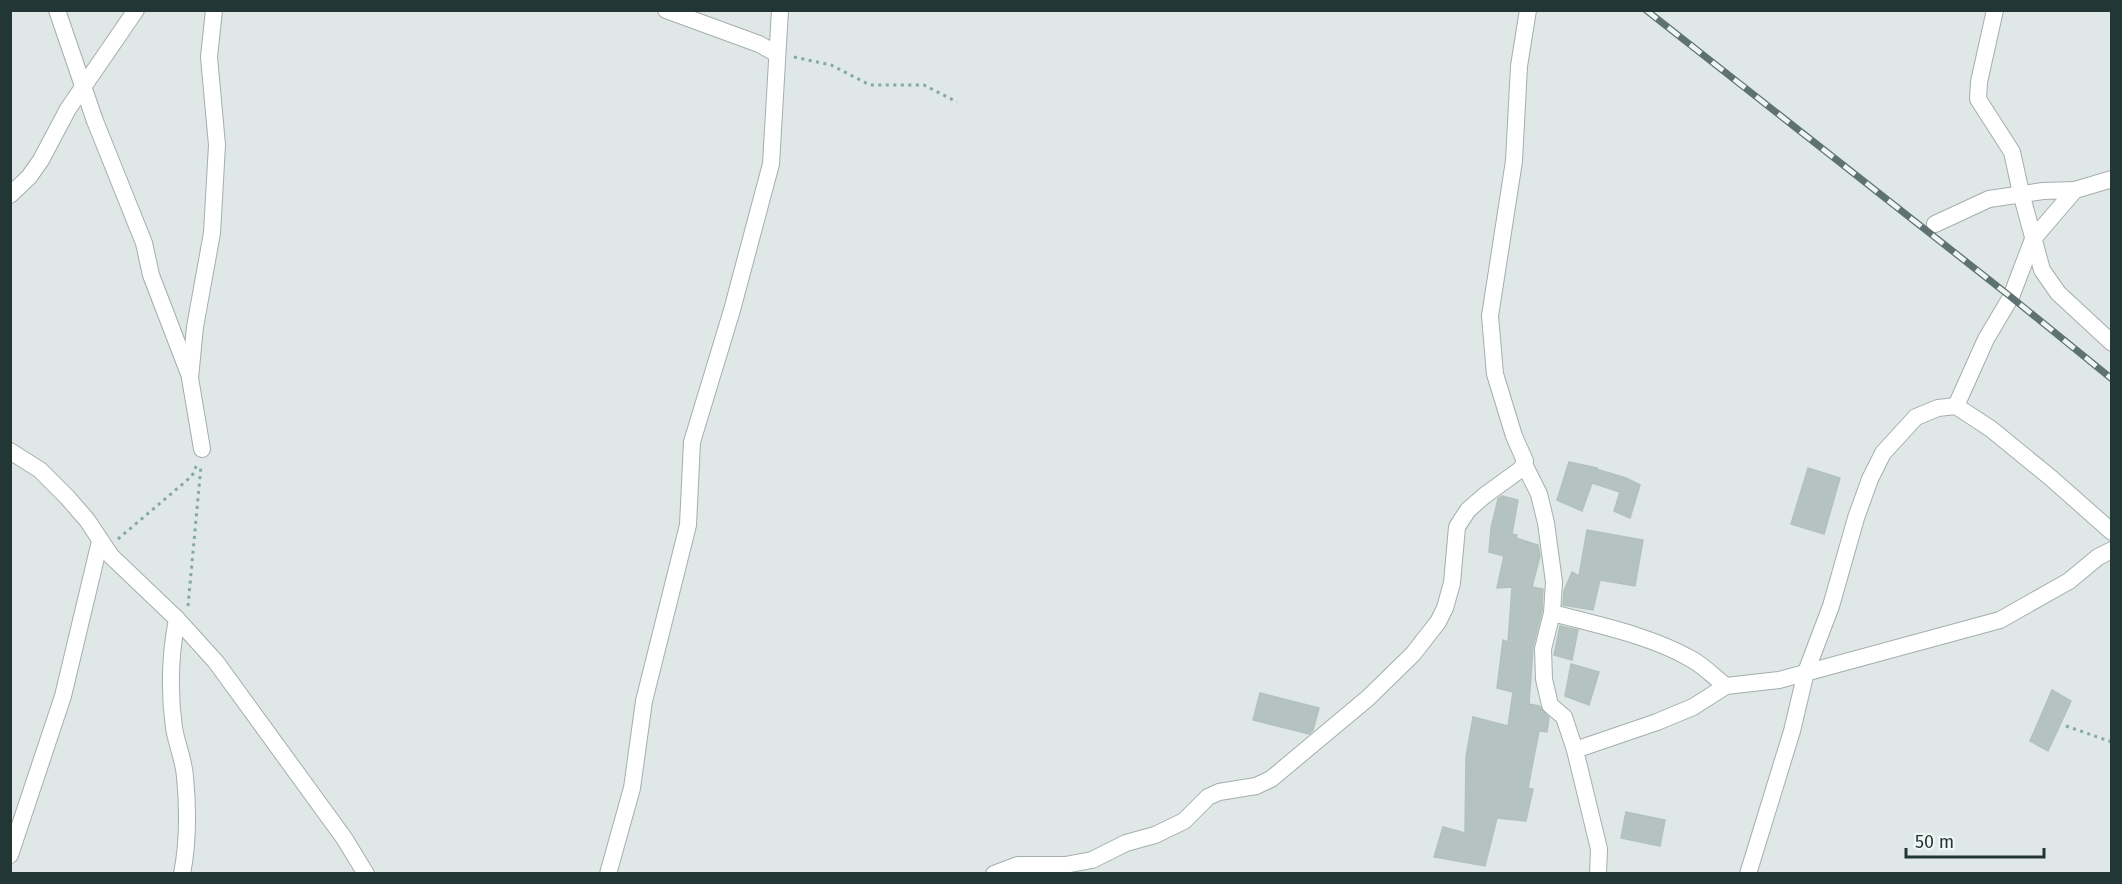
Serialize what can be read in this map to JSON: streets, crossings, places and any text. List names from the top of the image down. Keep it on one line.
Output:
{"scale_bar":"50 m"}
